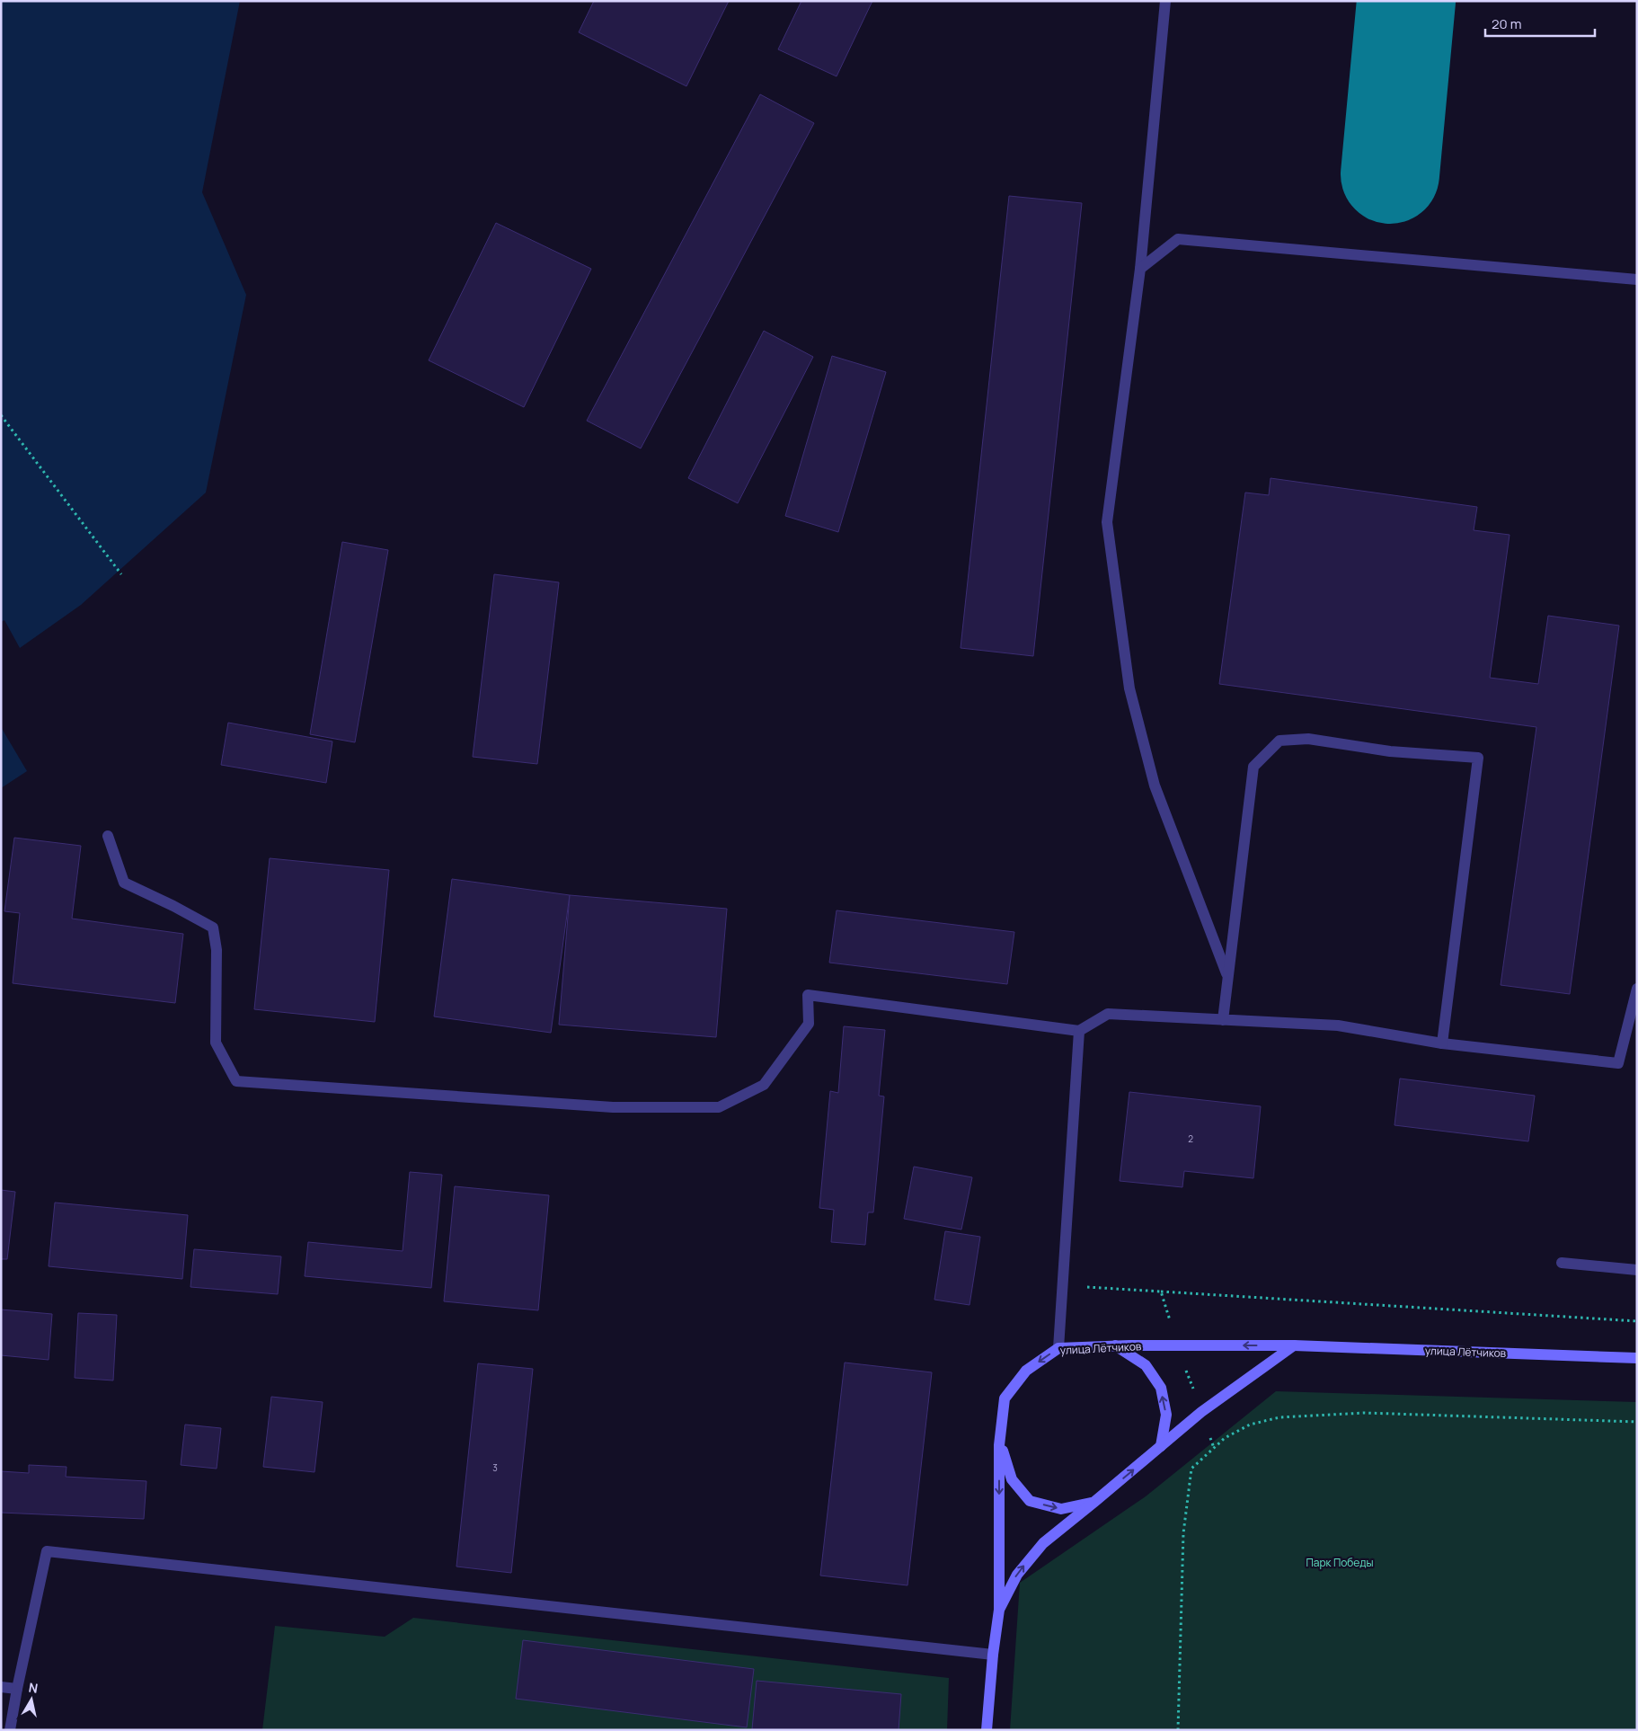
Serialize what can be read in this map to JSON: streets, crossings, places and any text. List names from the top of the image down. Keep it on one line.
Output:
{"streets":{"main road":["улица Лётчиков"]},"parks":["Парк Победы"],"house_numbers":["2","3"],"scale_bar":"20 m","north":"top"}
